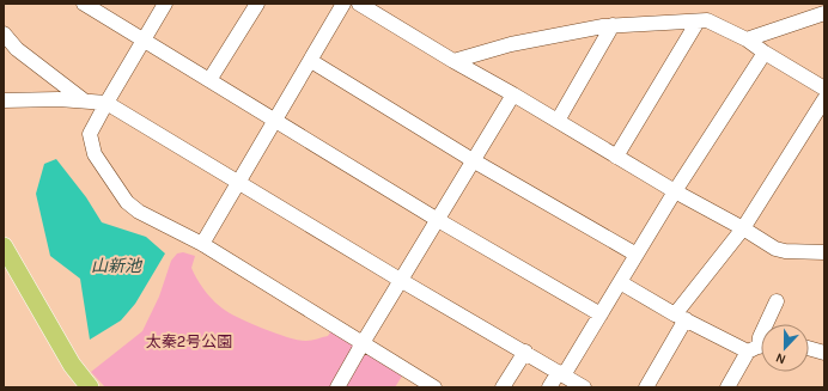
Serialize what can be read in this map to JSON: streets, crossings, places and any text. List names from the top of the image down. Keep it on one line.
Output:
{"water":["山新池"],"parks":["太秦2号公園"],"north":"bottom"}
